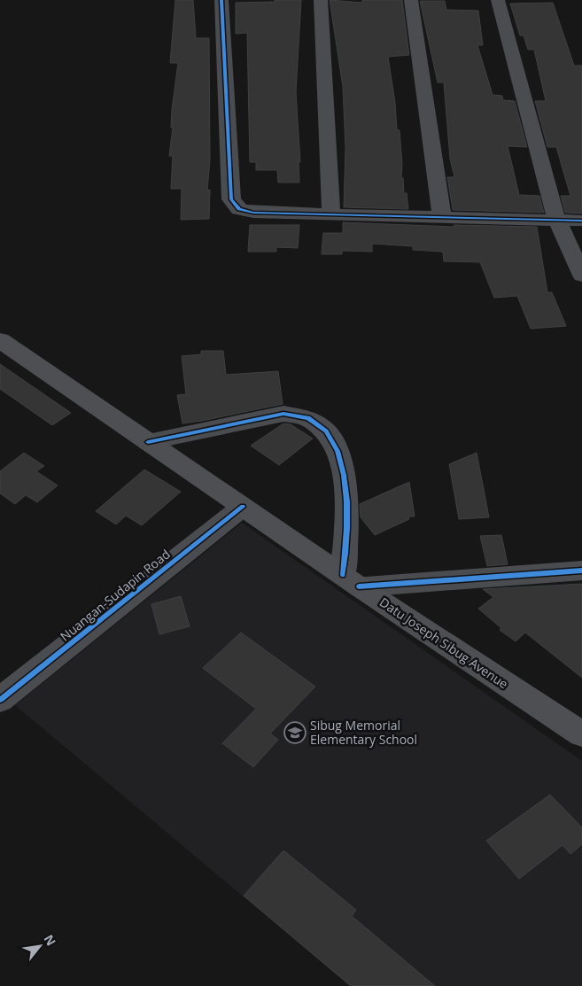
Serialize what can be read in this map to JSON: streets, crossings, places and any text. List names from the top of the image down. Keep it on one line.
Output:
{"streets":{"main road":["Datu Joseph Sibug Avenue"],"street":["Nuangan-Sudapin Road"]},"crossings":[["Nuangan-Sudapin Road","Datu Joseph Sibug Avenue"]],"places":{"school or university":["Sibug Memorial Elementary School"]},"north":"top right"}
